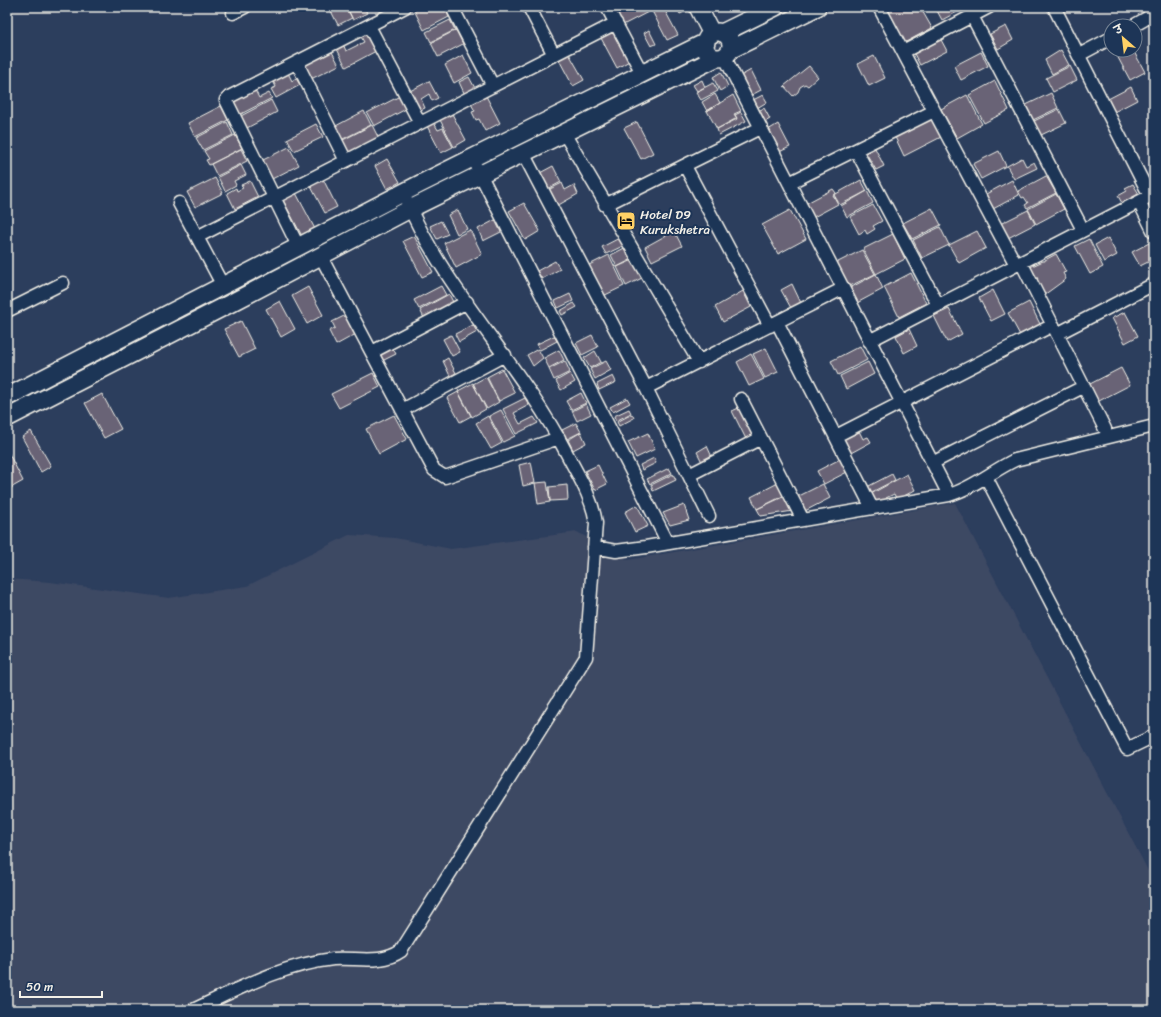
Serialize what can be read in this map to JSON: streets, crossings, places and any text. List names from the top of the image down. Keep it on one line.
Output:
{"places":{"hotel":["Hotel D9 Kurukshetra"]},"scale_bar":"50 m","north":"top left"}
